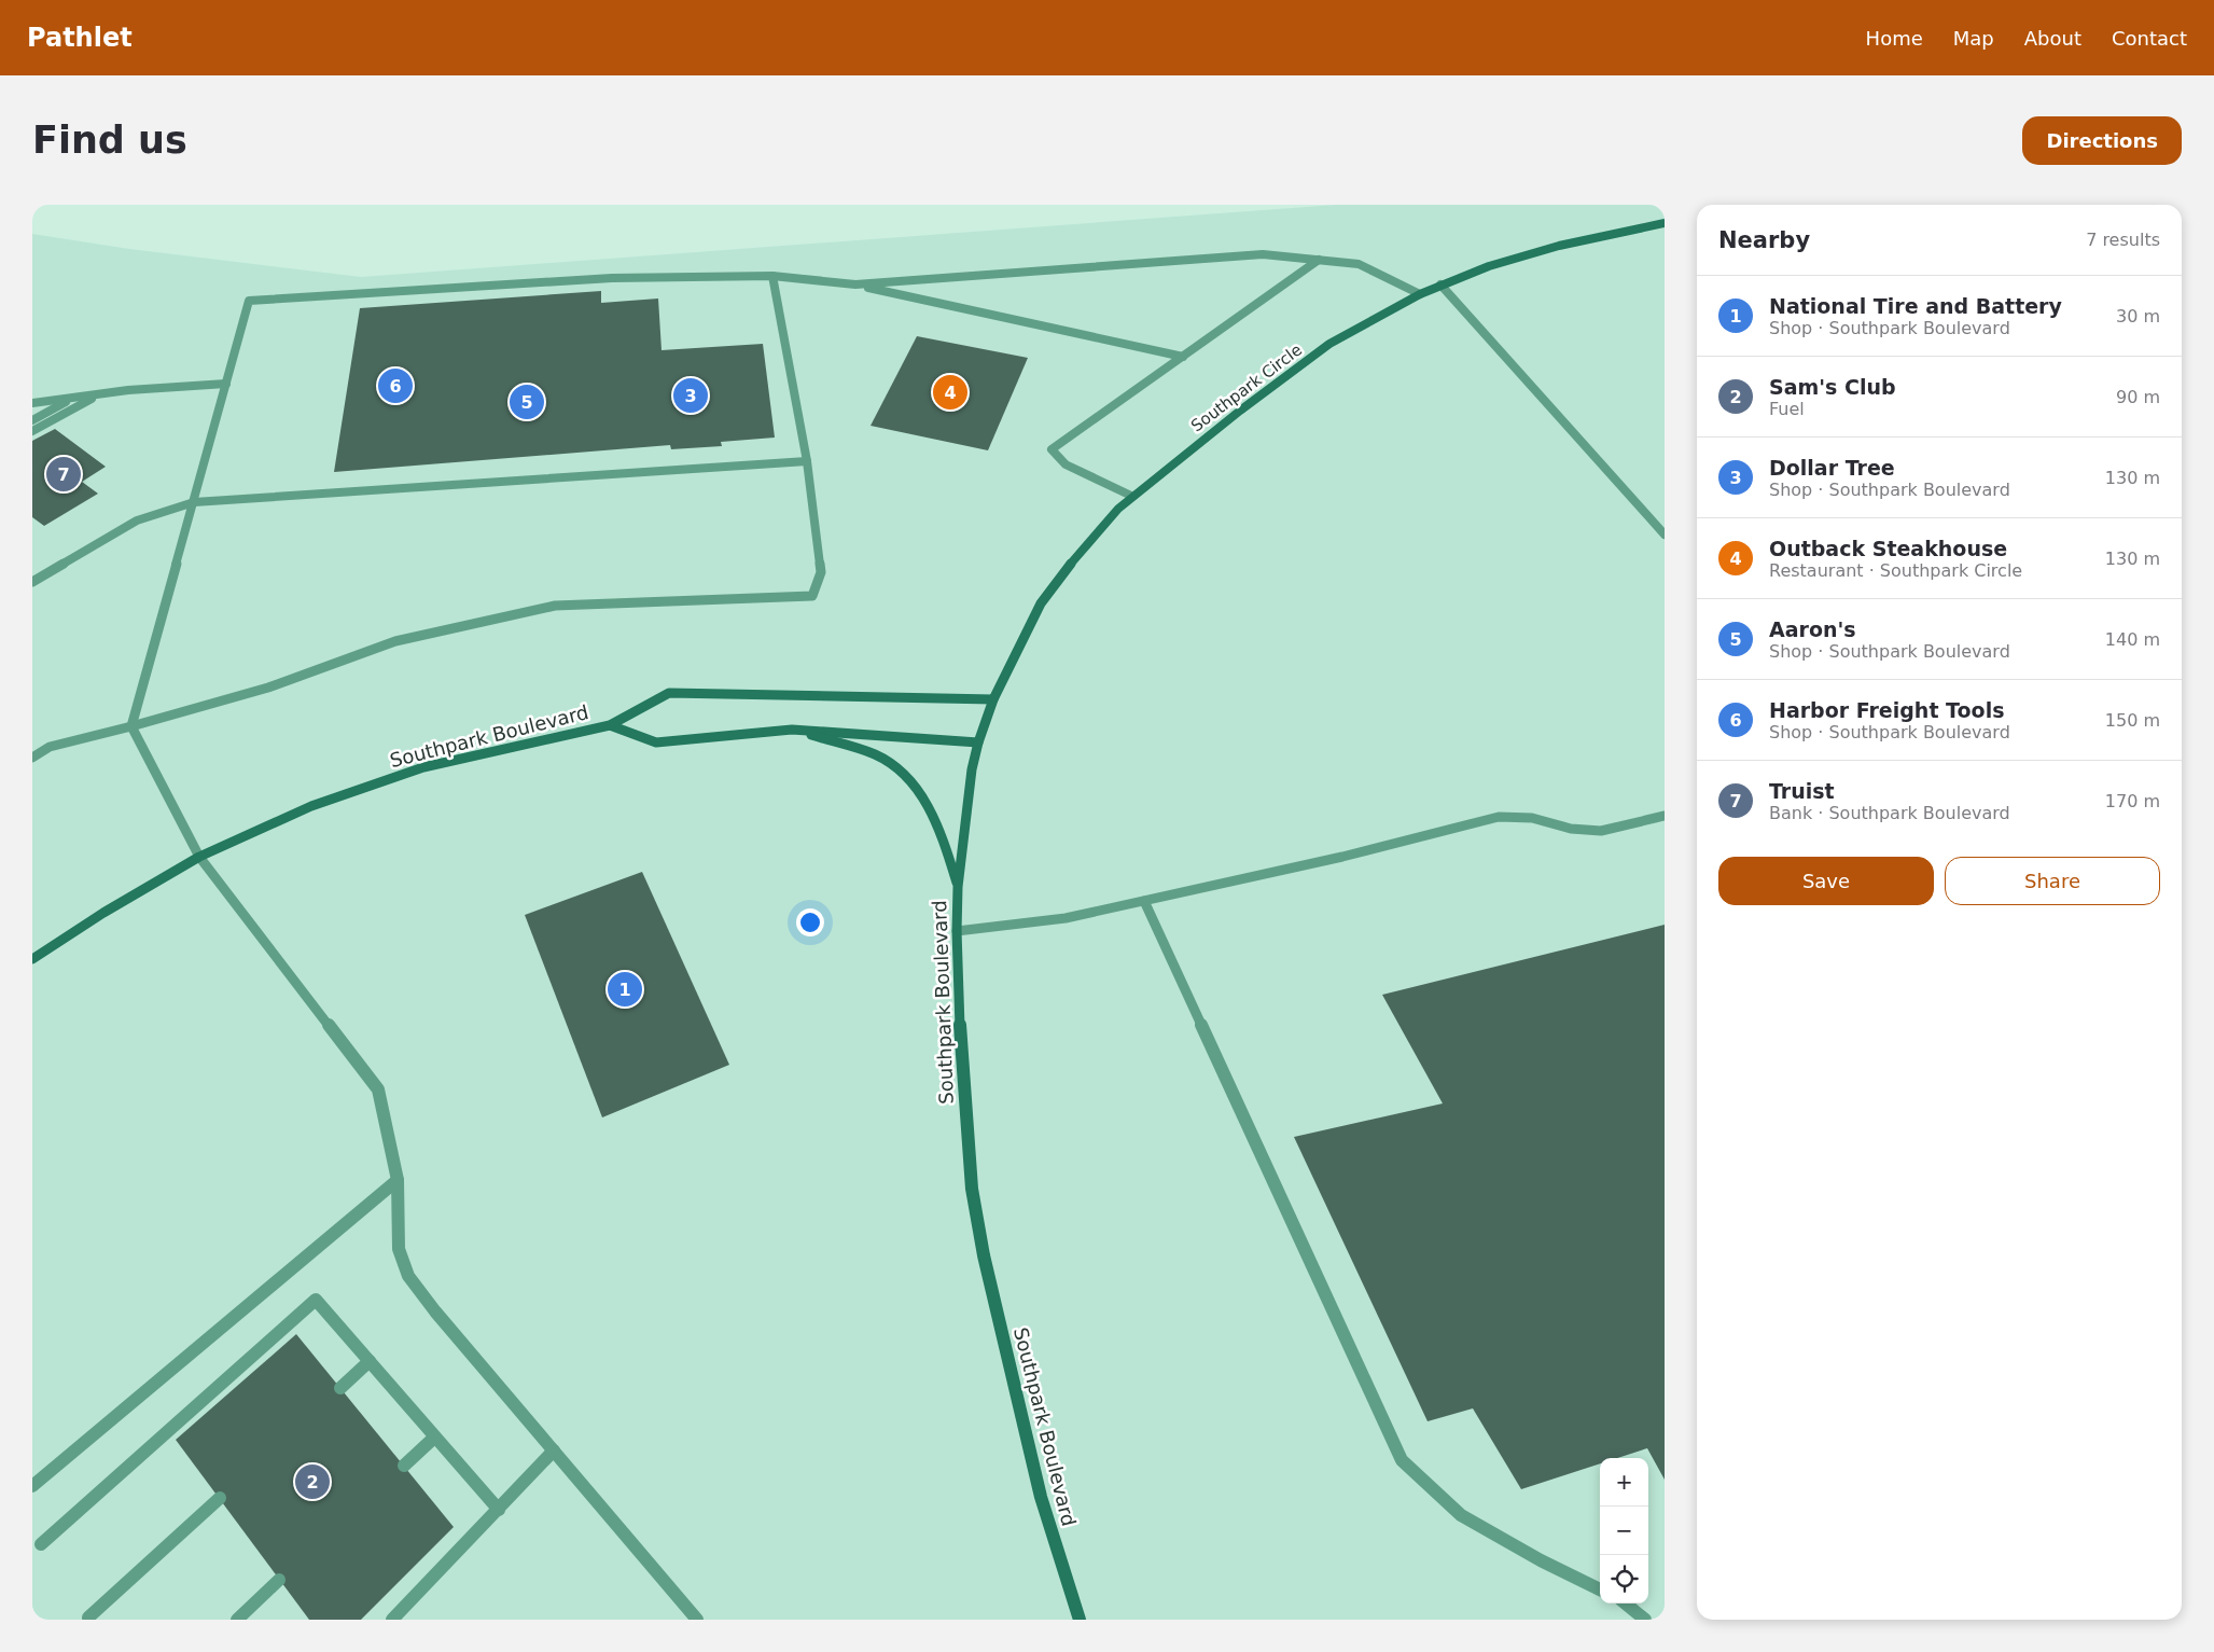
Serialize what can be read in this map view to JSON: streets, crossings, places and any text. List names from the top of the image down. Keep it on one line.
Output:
{"streets":{"street":["Southpark Circle","Southpark Boulevard"]},"crossings":[["Southpark Circle","Southpark Boulevard"]],"page":{"header":"Pathlet","nav":["Home","Map","About","Contact"],"buttons":["Directions",["Save","Share"]],"title":"Find us","heading":["Nearby","7 results"],"list":[{"mark":"1","name":"National Tire and Battery","note":"Shop · Southpark Boulevard","value":"30 m"},{"mark":"2","name":"Sam's Club","note":"Fuel","value":"90 m"},{"mark":"3","name":"Dollar Tree","note":"Shop · Southpark Boulevard","value":"130 m"},{"mark":"4","name":"Outback Steakhouse","note":"Restaurant · Southpark Circle","value":"130 m"},{"mark":"5","name":"Aaron's","note":"Shop · Southpark Boulevard","value":"140 m"},{"mark":"6","name":"Harbor Freight Tools","note":"Shop · Southpark Boulevard","value":"150 m"},{"mark":"7","name":"Truist","note":"Bank · Southpark Boulevard","value":"170 m"}],"pins":["6","4","3","5","7","1","2"],"map_buttons":["+","−"]}}
